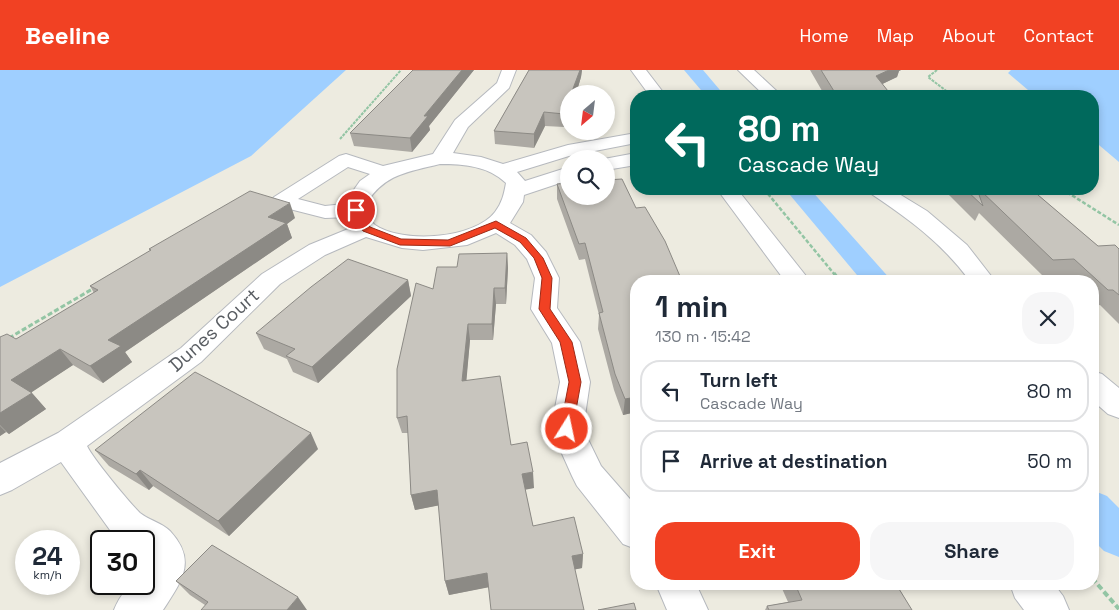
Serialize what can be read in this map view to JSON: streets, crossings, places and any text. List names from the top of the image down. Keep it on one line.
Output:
{"streets":{"street":["Dunes Court"]},"north":"bottom left","page":{"header":"Beeline","nav":["Home","Map","About","Contact"],"turn":["80 m","Cascade Way"],"heading":["1 min","130 m · 15:42"],"list":[{"name":"Turn left","note":"Cascade Way","value":"80 m"},{"name":"Arrive at destination","value":"50 m"}],"buttons":["Exit","Share"],"speed":"24 km/h","limit":"30"}}
